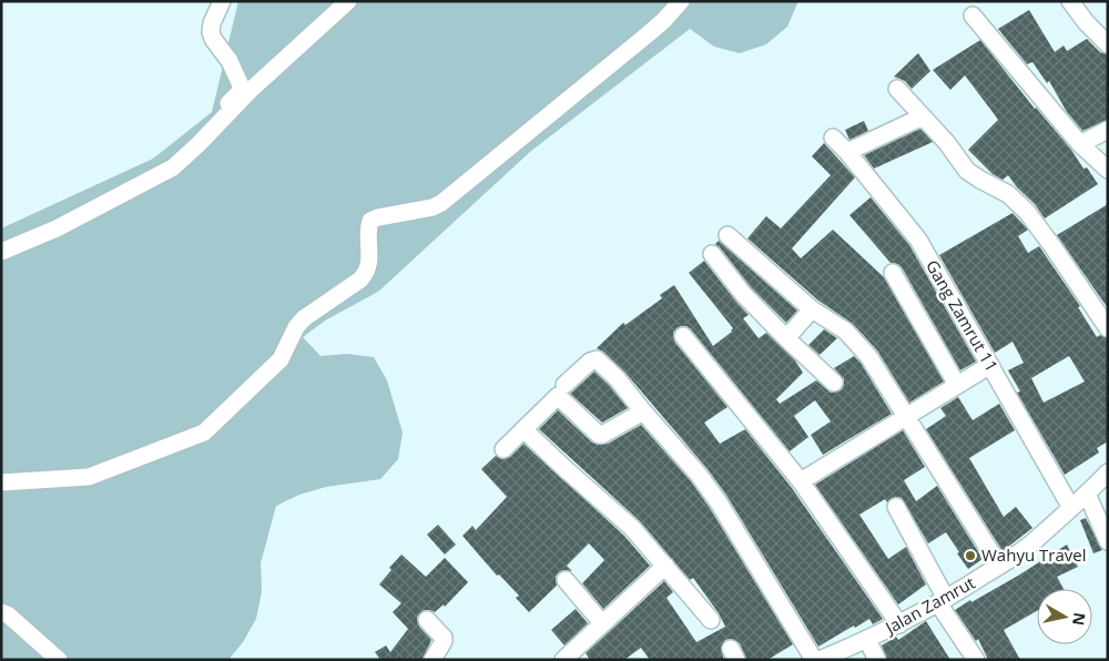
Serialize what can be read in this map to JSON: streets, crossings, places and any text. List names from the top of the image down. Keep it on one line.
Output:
{"streets":{"street":["Gang Zamrut 11","Jalan Zamrut"]},"crossings":[["Gang Zamrut 11","Jalan Zamrut"]],"places":["Wahyu Travel"],"north":"right"}
